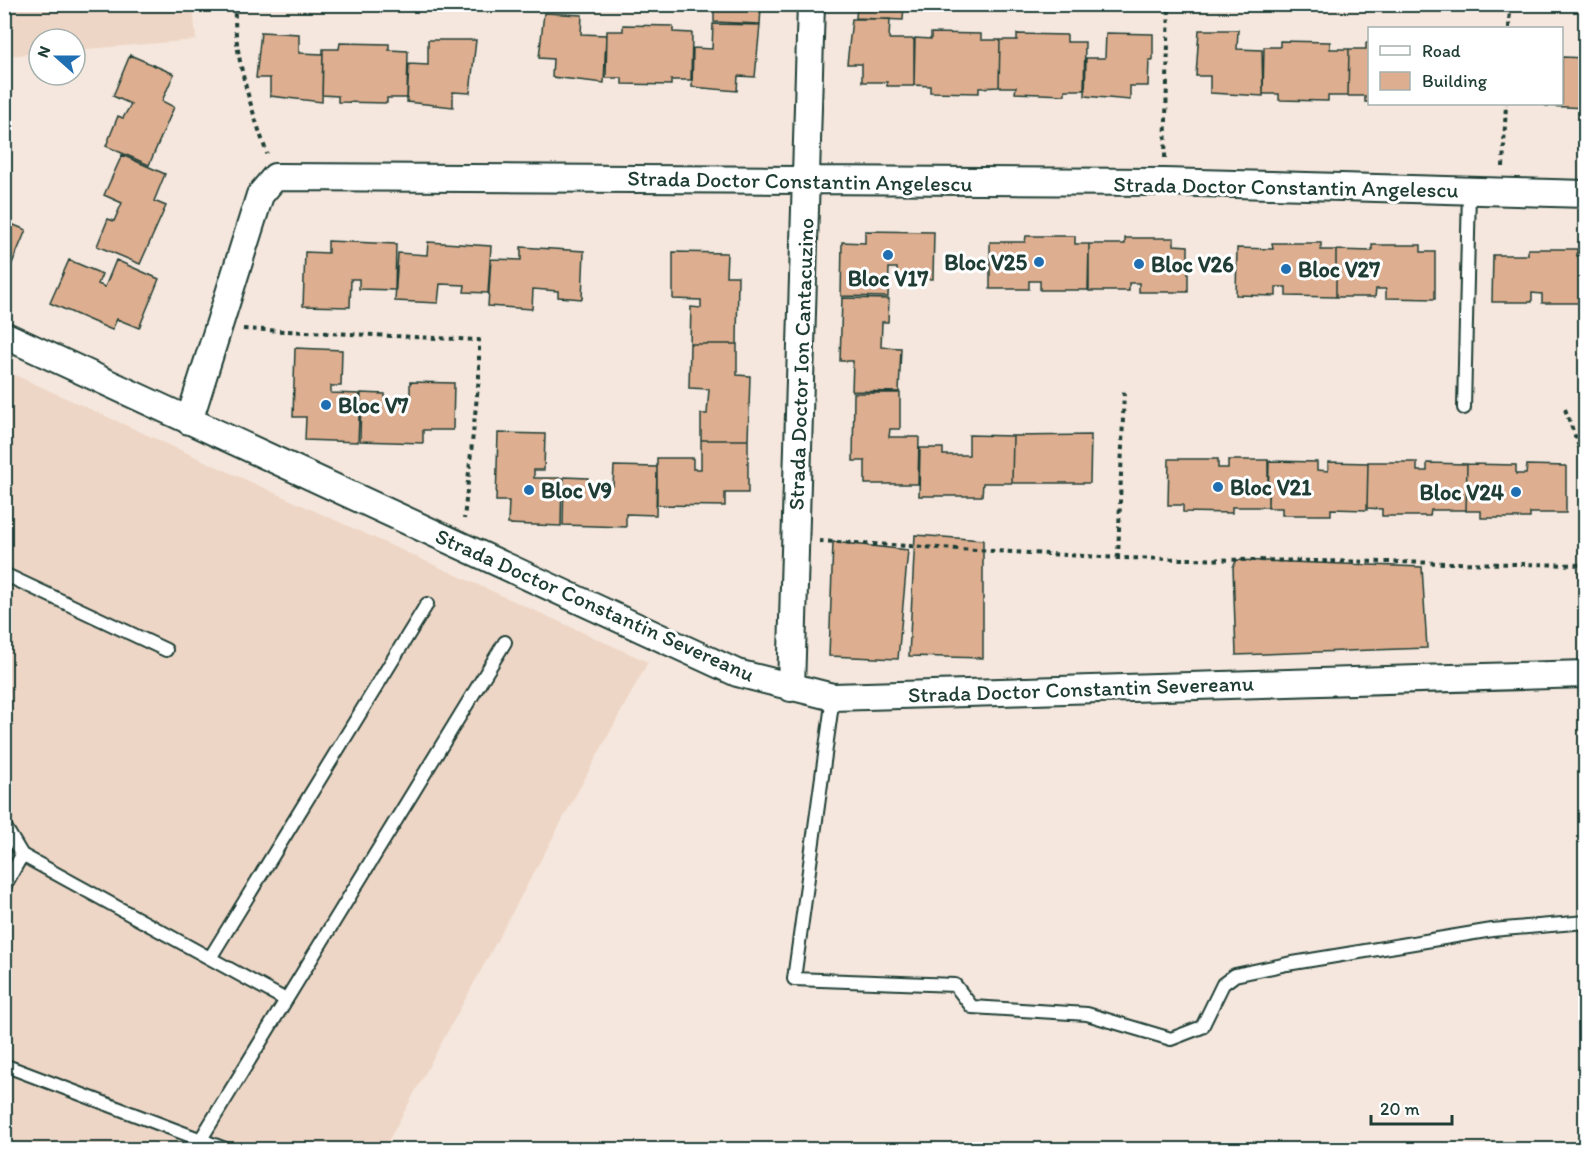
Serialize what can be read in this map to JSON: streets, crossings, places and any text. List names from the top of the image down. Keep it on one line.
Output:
{"streets":{"street":["Strada Doctor Constantin Angelescu","Strada Doctor Ion Cantacuzino","Strada Doctor Constantin Severeanu"]},"crossings":[["Strada Doctor Constantin Angelescu","Strada Doctor Ion Cantacuzino"],["Strada Doctor Ion Cantacuzino","Strada Doctor Constantin Severeanu"]],"places":["Bloc V17","Bloc V25","Bloc V26","Bloc V27","Bloc V7","Bloc V21","Bloc V9","Bloc V24"],"legend":["Road","Building"],"scale_bar":"20 m","north":"left"}
